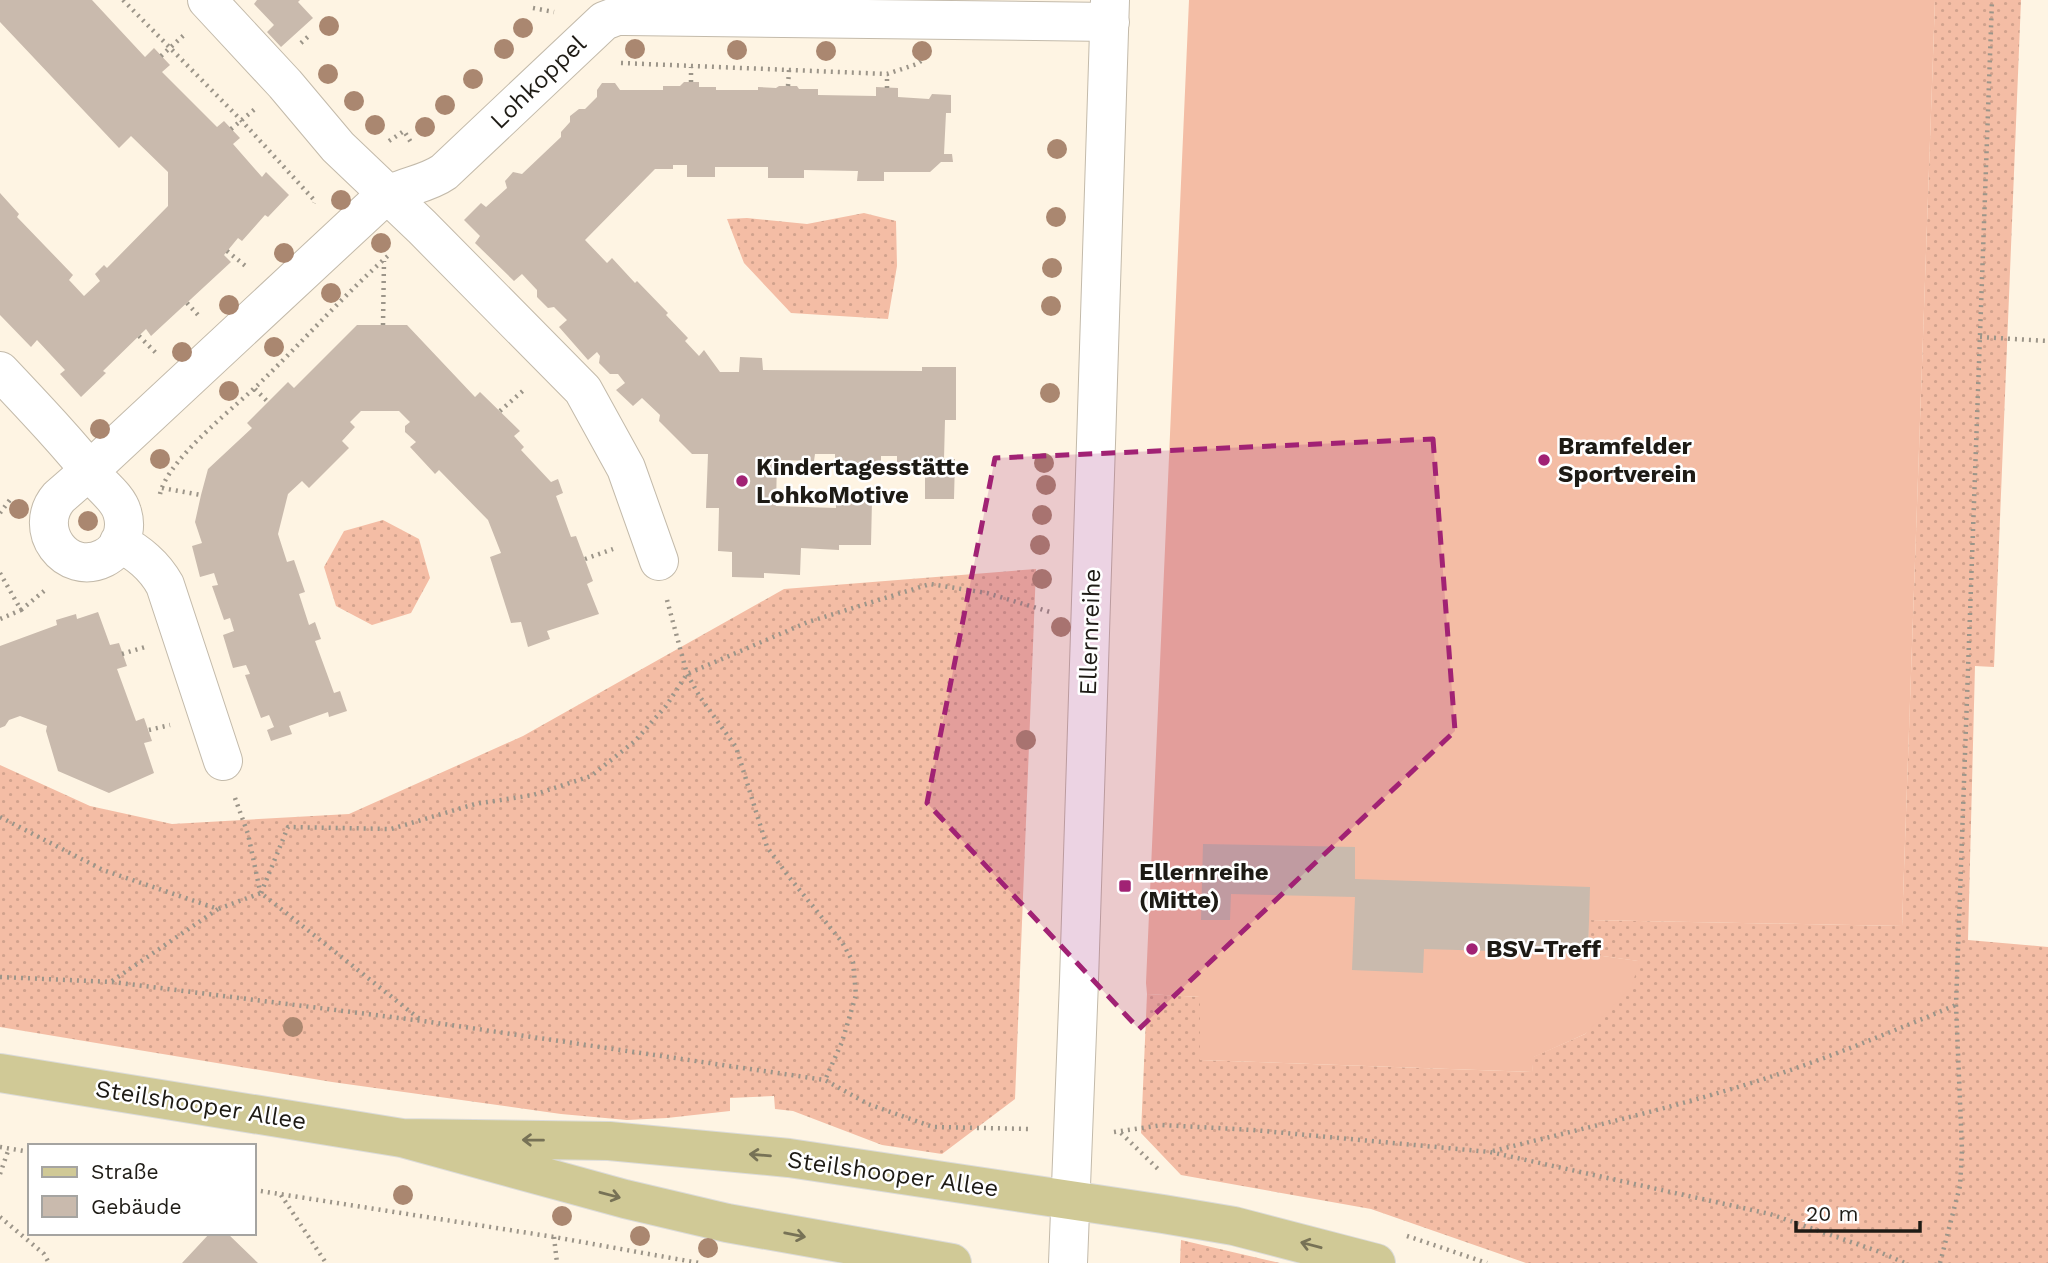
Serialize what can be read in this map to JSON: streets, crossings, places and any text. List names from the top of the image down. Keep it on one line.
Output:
{"streets":{"main road":["Steilshooper Allee"],"street":["Lohkoppel","Ellernreihe"]},"crossings":[["Lohkoppel","Ellernreihe"],["Ellernreihe","Steilshooper Allee"]],"places":{"other":["Bramfelder Sportverein","Kindertagesstätte LohkoMotive","BSV-Treff"],"transit":["Ellernreihe (Mitte)"]},"legend":["Straße","Gebäude"],"scale_bar":"20 m"}
